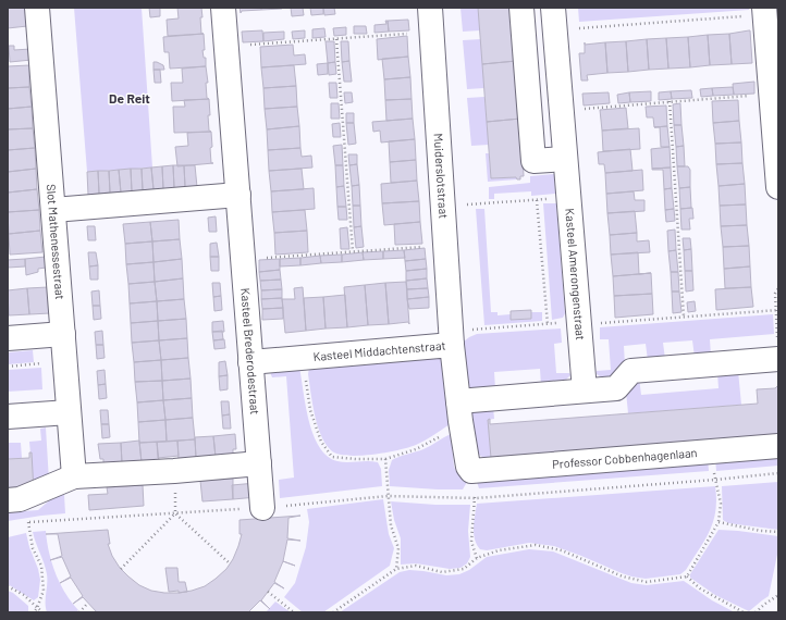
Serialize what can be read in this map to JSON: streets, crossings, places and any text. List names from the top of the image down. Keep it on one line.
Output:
{"streets":{"street":["Muiderslotstraat","Slot Mathenessestraat","Kasteel Amerongenstraat","Kasteel Brederodestraat","Kasteel Middachtenstraat","Professor Cobbenhagenlaan"]},"crossings":[["Muiderslotstraat","Kasteel Middachtenstraat"],["Kasteel Brederodestraat","Kasteel Middachtenstraat"]],"districts":["De Reit"]}
